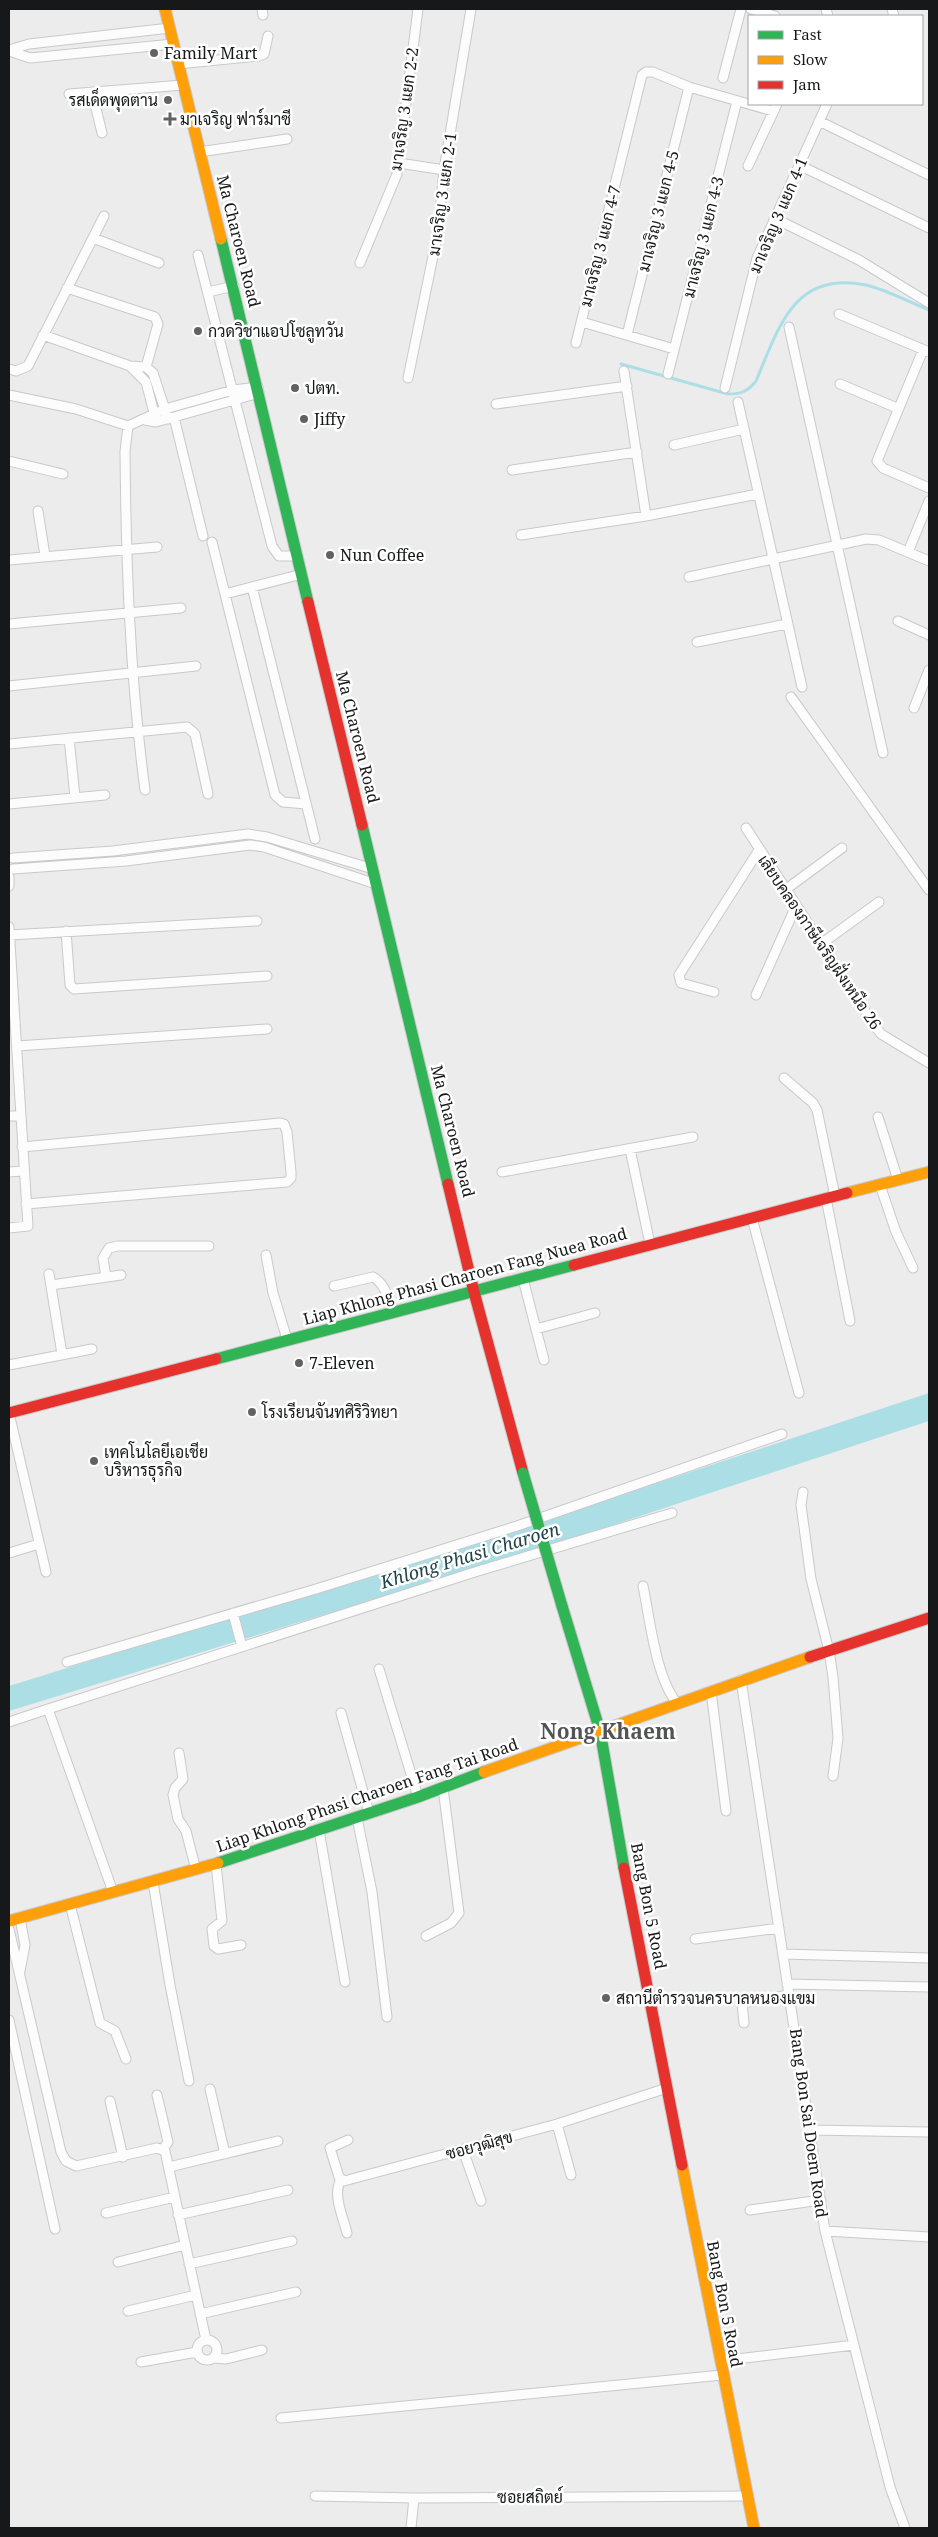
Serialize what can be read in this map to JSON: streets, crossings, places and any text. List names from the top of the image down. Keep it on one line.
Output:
{"streets":{"main road":["Ma Charoen Road","Liap Khlong Phasi Charoen Fang Nuea Road","Liap Khlong Phasi Charoen Fang Tai Road","Bang Bon 5 Road"],"street":["มาเจริญ 3 แยก 2-2","มาเจริญ 3 แยก 2-1","มาเจริญ 3 แยก 4-5","มาเจริญ 3 แยก 4-1","มาเจริญ 3 แยก 4-3","มาเจริญ 3 แยก 4-7","เลียบคลองภาษีเจริญฝั่งเหนือ 26","Bang Bon Sai Doem Road","ซอยวุฒิสุข","ซอยสถิตย์"]},"crossings":[["มาเจริญ 3 แยก 4-5","มาเจริญ 3 แยก 4-7"],["มาเจริญ 3 แยก 4-3","มาเจริญ 3 แยก 4-7"],["Ma Charoen Road","Liap Khlong Phasi Charoen Fang Nuea Road"],["Ma Charoen Road","Bang Bon 5 Road"],["Liap Khlong Phasi Charoen Fang Tai Road","Bang Bon 5 Road"],["Liap Khlong Phasi Charoen Fang Tai Road","Bang Bon Sai Doem Road"],["Bang Bon 5 Road","ซอยวุฒิสุข"],["Bang Bon 5 Road","ซอยสถิตย์"]],"districts":["Nong Khaem"],"water":["Khlong Phasi Charoen"],"places":{"other":["Family Mart","รสเด็ดพุดตาน","กวดวิชาแอปโซลูทวัน","ปตท.","Jiffy","Nun Coffee","7-Eleven","โรงเรียนจันทศิริวิทยา","เทคโนโลยีเอเชีย บริหารธุรกิจ","สถานีตำรวจนครบาลหนองแขม"],"health":["มาเจริญ ฟาร์มาซี"]},"legend":["Fast","Slow","Jam"]}
